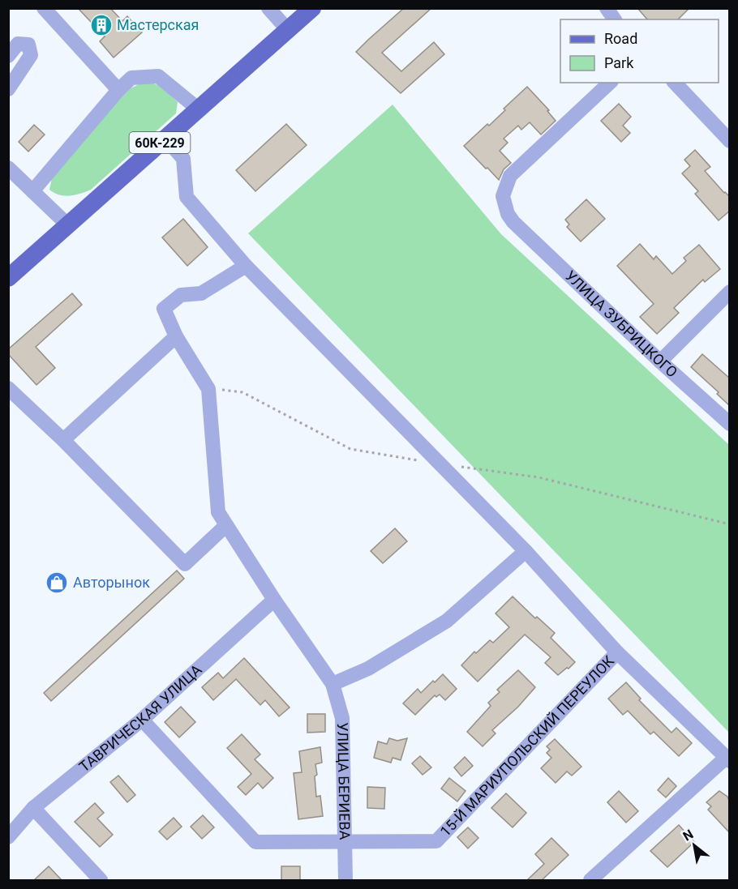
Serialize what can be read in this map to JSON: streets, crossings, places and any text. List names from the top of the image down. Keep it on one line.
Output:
{"streets":{"main road":["60К-229"],"street":["УЛИЦА ЗУБРИЦКОГО","ТАВРИЧЕСКАЯ УЛИЦА","15-Й МАРИУПОЛЬСКИЙ ПЕРЕУЛОК","УЛИЦА БЕРИЕВА"]},"crossings":[["ТАВРИЧЕСКАЯ УЛИЦА","15-Й МАРИУПОЛЬСКИЙ ПЕРЕУЛОК"],["ТАВРИЧЕСКАЯ УЛИЦА","УЛИЦА БЕРИЕВА"],["15-Й МАРИУПОЛЬСКИЙ ПЕРЕУЛОК","УЛИЦА БЕРИЕВА"]],"places":{"building":["Мастерская"],"shop":["Авторынок"]},"legend":["Road","Park"],"north":"top left"}
